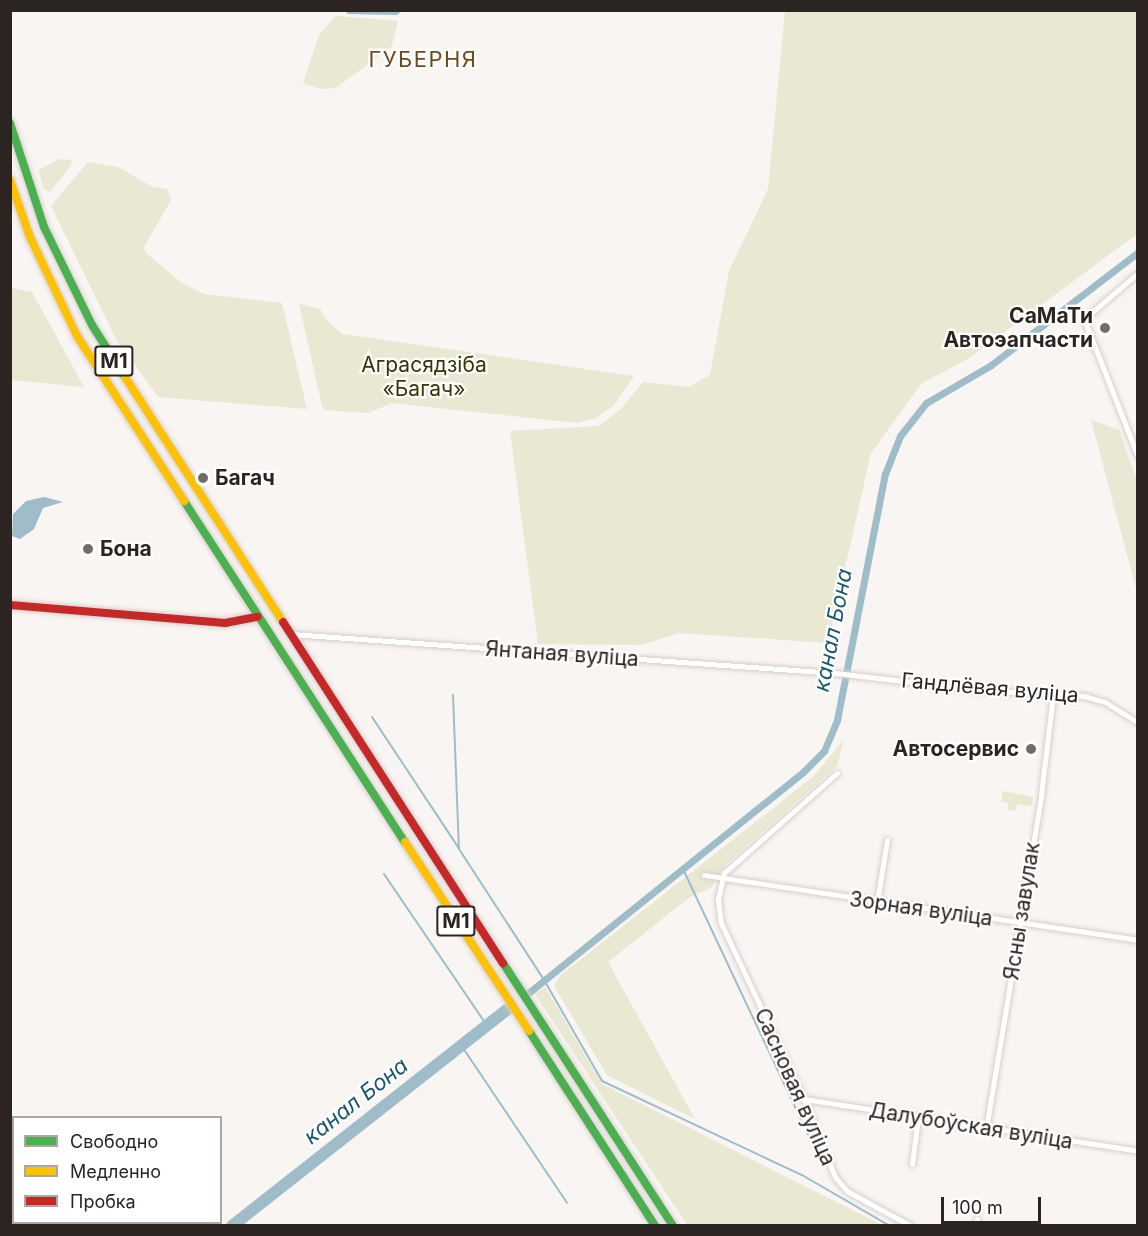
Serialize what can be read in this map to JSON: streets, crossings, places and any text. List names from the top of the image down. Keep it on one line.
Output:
{"streets":{"main road":["М1"],"street":["Янтаная вуліца","Гандлёвая вуліца","Зорная вуліца","Ясны завулак","Сасновая вуліца","Далубоўская вуліца"]},"crossings":[["М1","Янтаная вуліца"],["Янтаная вуліца","Гандлёвая вуліца"],["Гандлёвая вуліца","Ясны завулак"],["Зорная вуліца","Ясны завулак"],["Зорная вуліца","Сасновая вуліца"],["Ясны завулак","Далубоўская вуліца"],["Сасновая вуліца","Далубоўская вуліца"]],"districts":["ГУБЕРНЯ"],"water":["канал Бона"],"parks":["Аграсядзіба «Багач»"],"places":["СаМаТи Автоэапчасти","Багач","Бона","Автосервис"],"legend":["Свободно","Медленно","Пробка"],"scale_bar":"100 m"}
